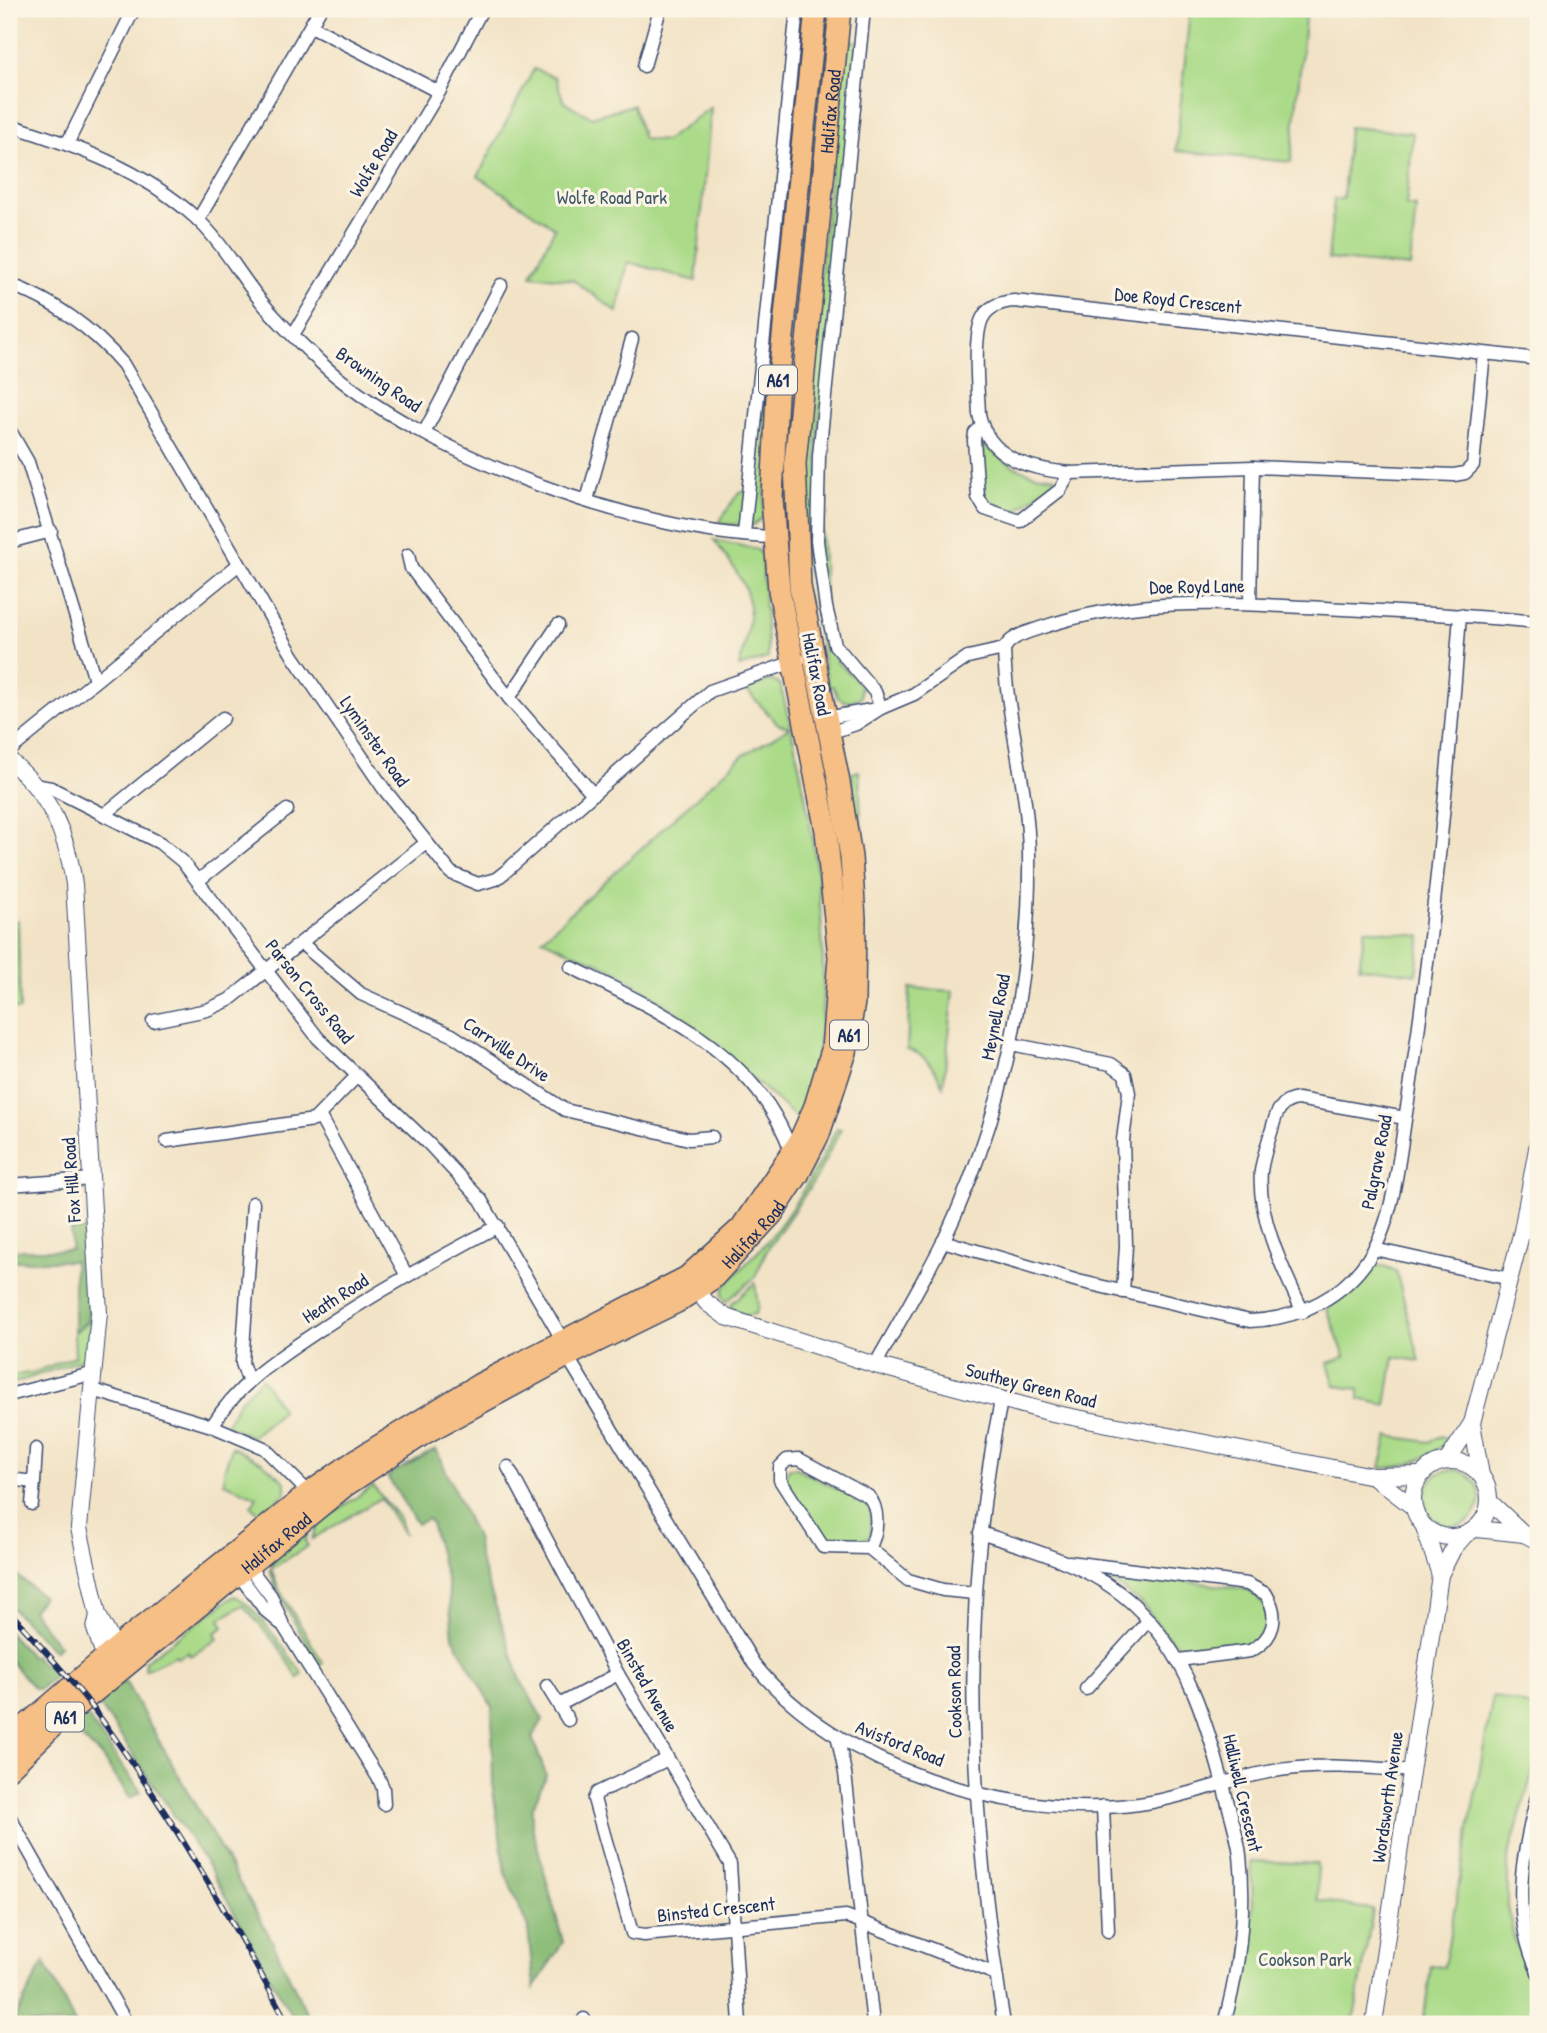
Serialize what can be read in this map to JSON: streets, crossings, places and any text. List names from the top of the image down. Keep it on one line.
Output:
{"streets":{"highway":["Halifax Road","A61"],"street":["Wolfe Road","Doe Royd Crescent","Browning Road","Doe Royd Lane","Lyminster Road","Parson Cross Road","Meynell Road","Carrville Drive","Palgrave Road","Fox Hill Road","Heath Road","Southey Green Road","Binsted Avenue","Cookson Road","Avisford Road","Halliwell Crescent","Wordsworth Avenue","Binsted Crescent"]},"crossings":[["Halifax Road","Browning Road"],["Halifax Road","A61"],["Halifax Road","Doe Royd Lane"],["Halifax Road","Lyminster Road"],["Halifax Road","Parson Cross Road"],["Halifax Road","Fox Hill Road"],["Halifax Road","Southey Green Road"],["Halifax Road","Avisford Road"],["Wolfe Road","Browning Road"],["A61","Fox Hill Road"],["Doe Royd Lane","Meynell Road"],["Doe Royd Lane","Palgrave Road"],["Parson Cross Road","Fox Hill Road"],["Parson Cross Road","Heath Road"],["Parson Cross Road","Avisford Road"],["Meynell Road","Palgrave Road"],["Meynell Road","Southey Green Road"],["Southey Green Road","Cookson Road"],["Southey Green Road","Wordsworth Avenue"],["Binsted Avenue","Binsted Crescent"],["Cookson Road","Avisford Road"],["Cookson Road","Halliwell Crescent"],["Avisford Road","Halliwell Crescent"],["Avisford Road","Wordsworth Avenue"]],"parks":["Wolfe Road Park","Cookson Park"]}
